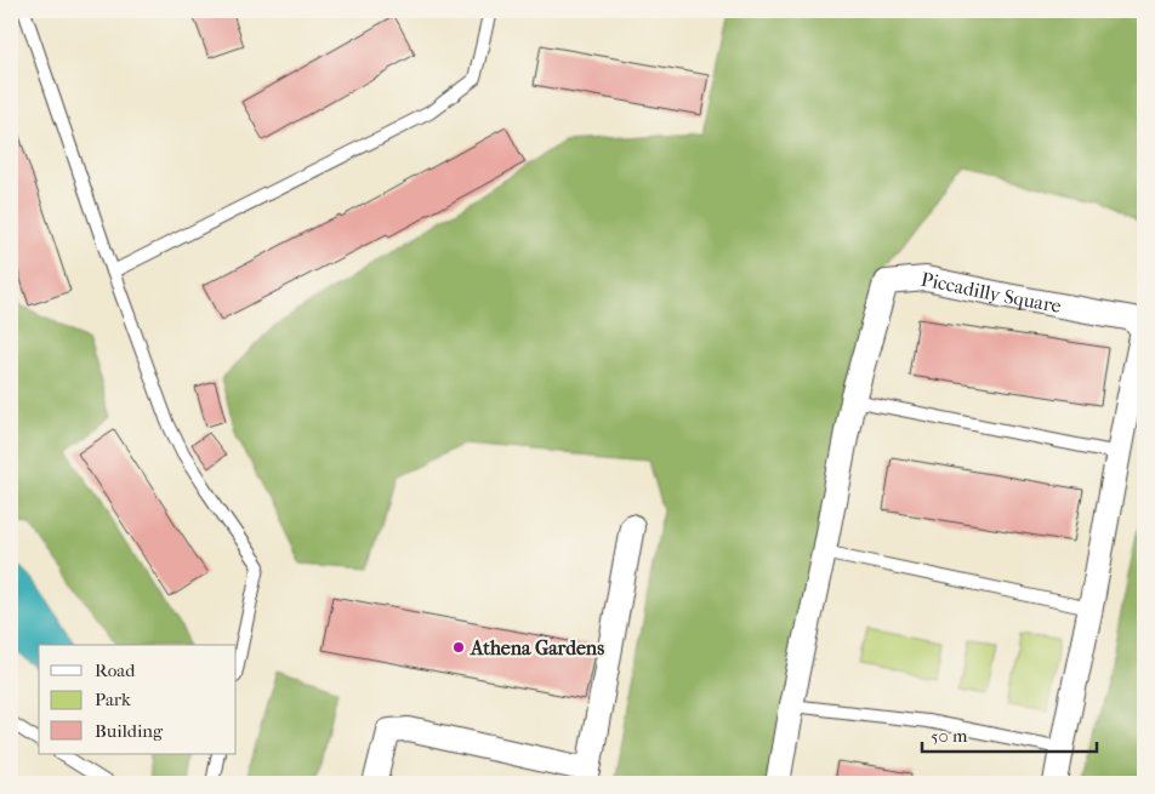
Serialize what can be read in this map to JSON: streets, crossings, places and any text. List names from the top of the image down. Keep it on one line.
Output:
{"streets":{"street":["Piccadilly Square"]},"places":["Athena Gardens"],"legend":["Road","Park","Building"],"scale_bar":"50 m"}
